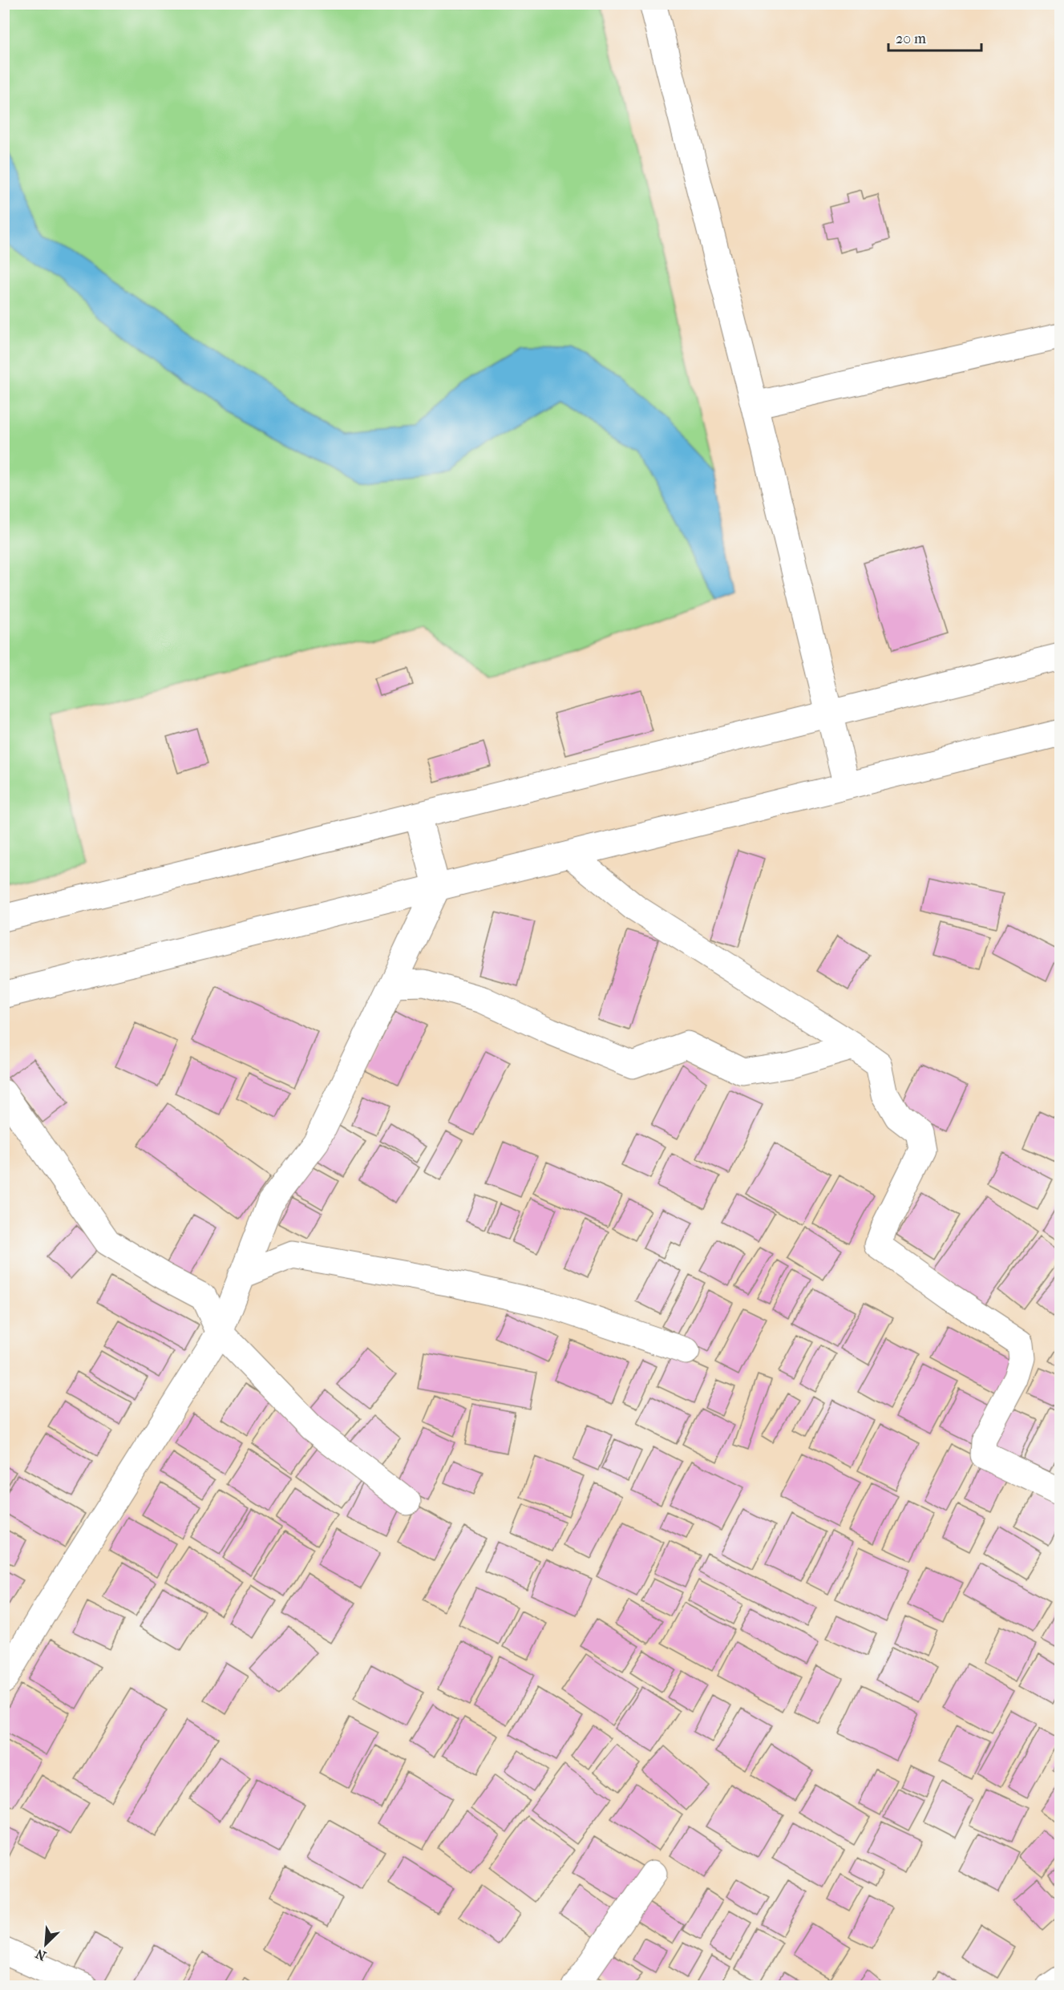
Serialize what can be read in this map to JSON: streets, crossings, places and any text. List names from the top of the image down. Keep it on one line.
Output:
{"scale_bar":"20 m","north":"bottom left"}
